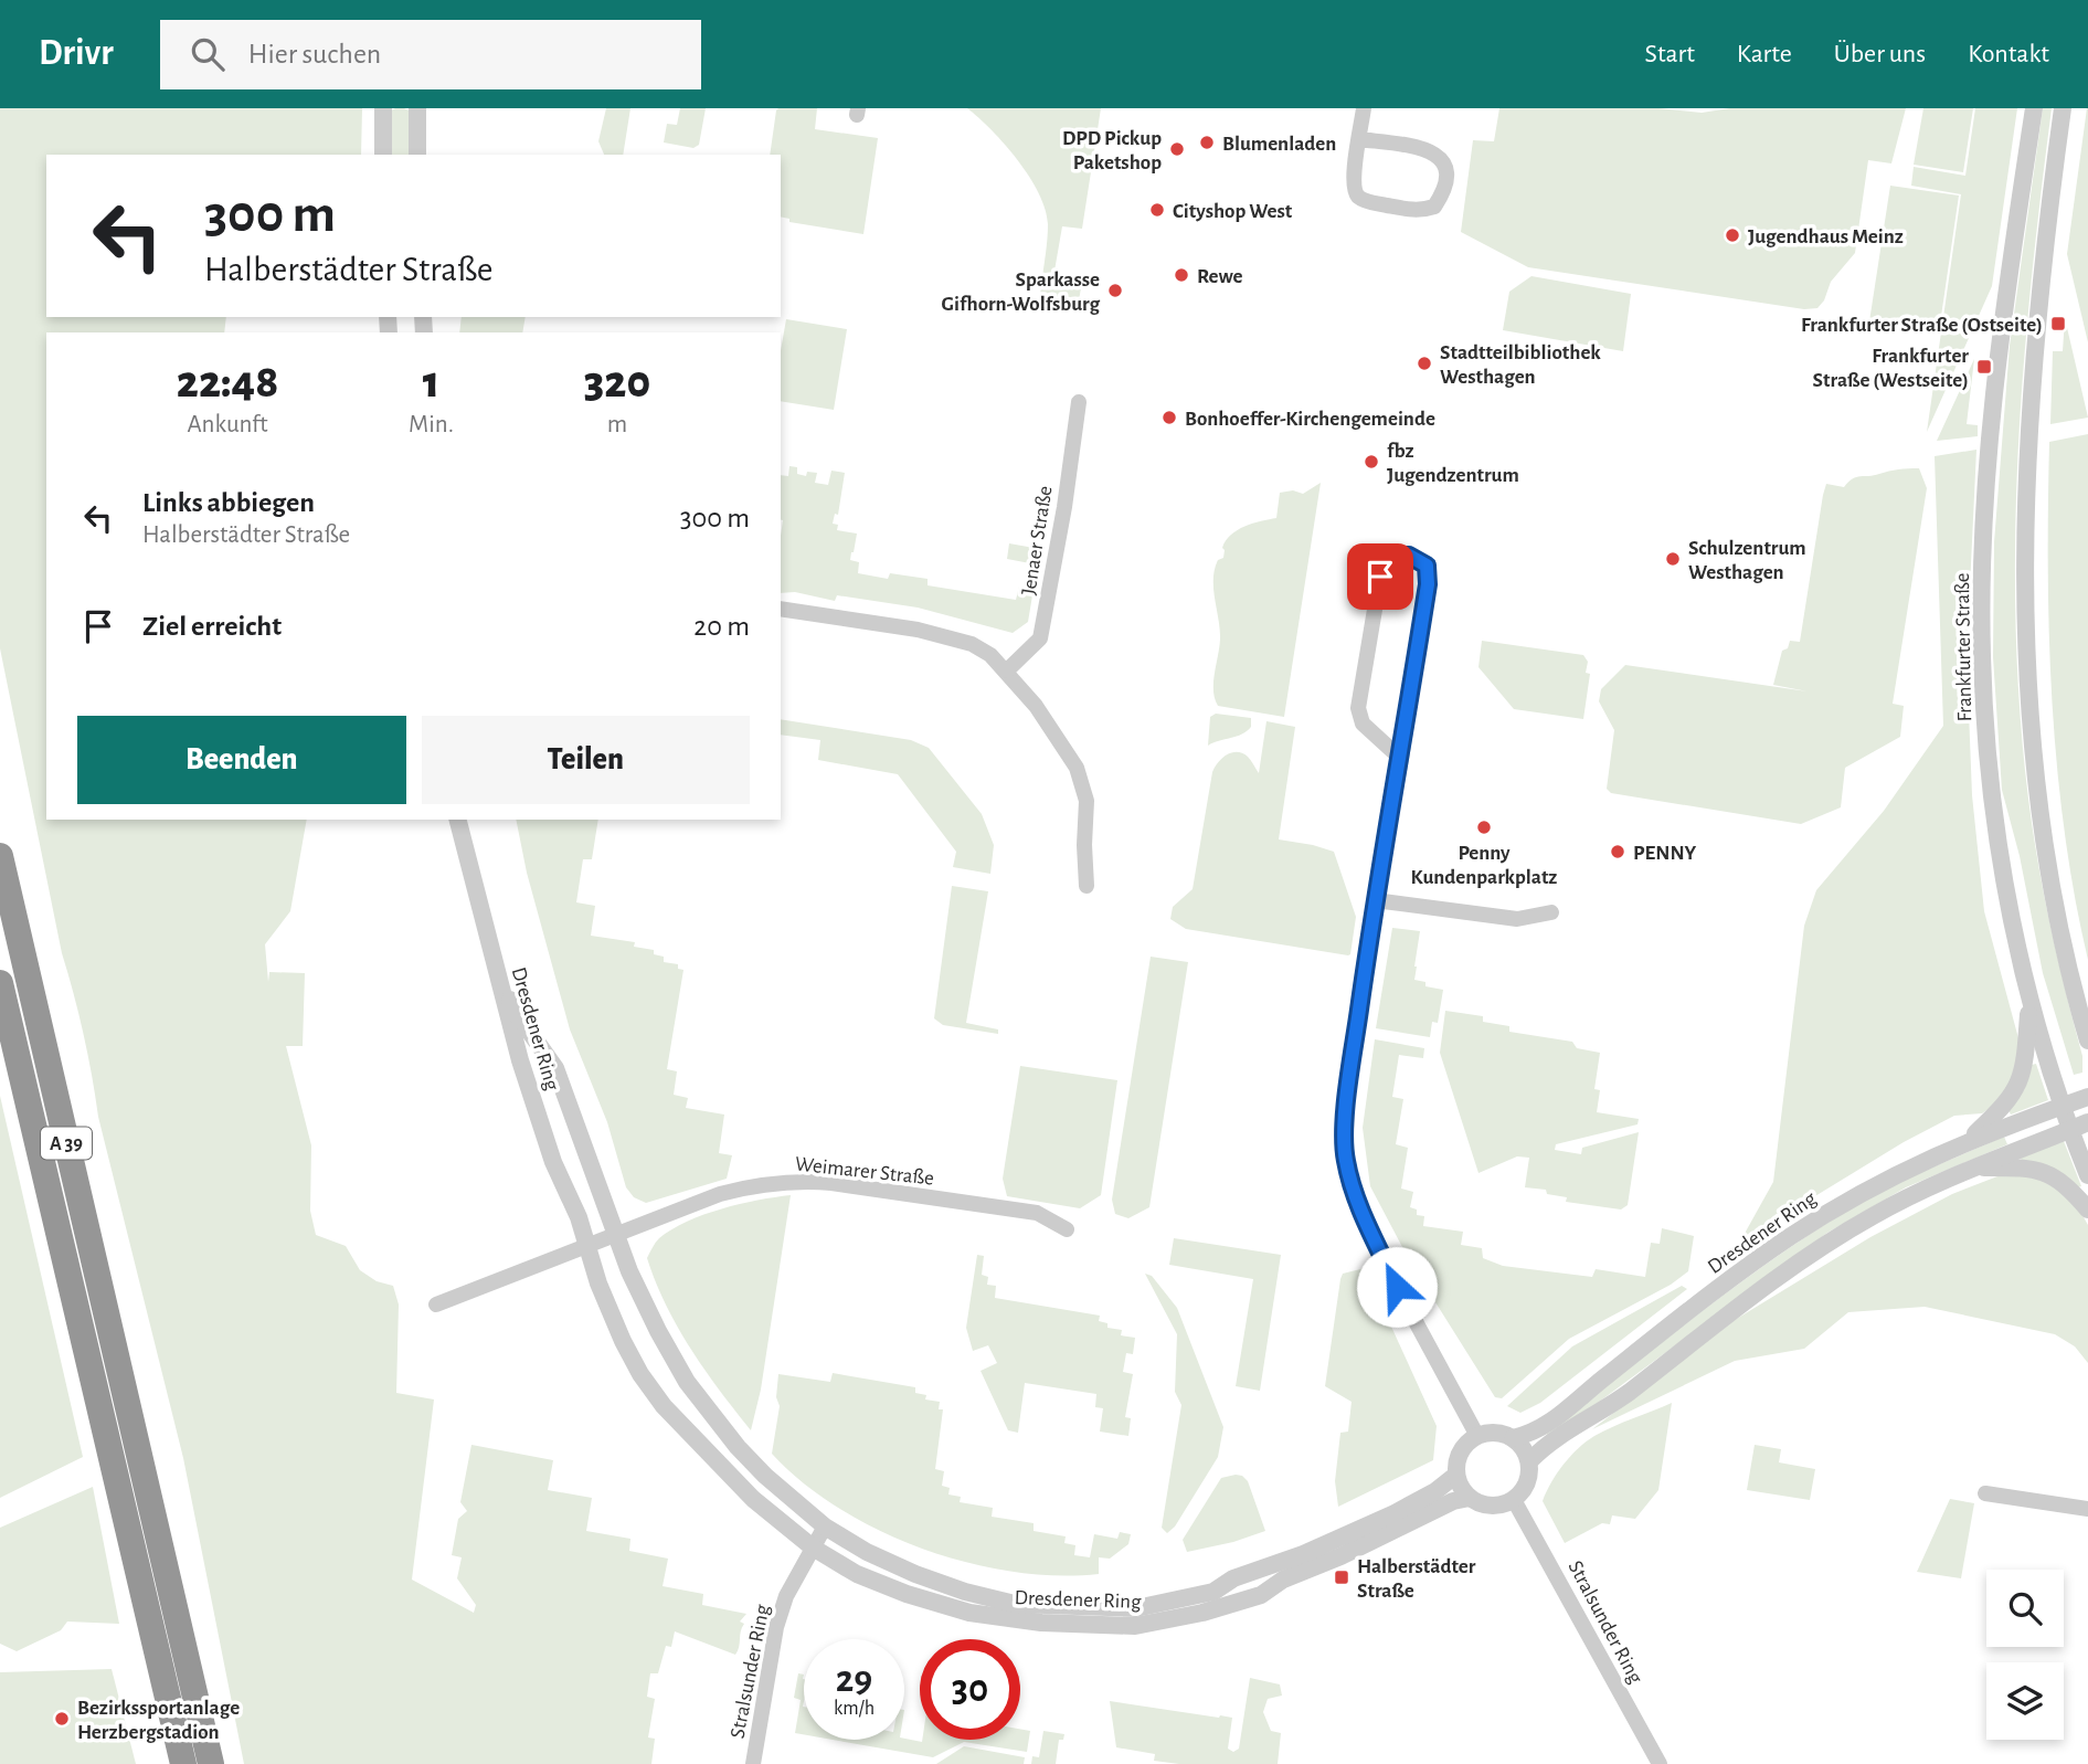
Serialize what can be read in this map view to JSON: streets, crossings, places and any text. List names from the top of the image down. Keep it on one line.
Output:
{"streets":{"highway":["A 39"],"street":["Jenaer Straße","Frankfurter Straße","Dresdener Ring","Weimarer Straße","Stralsunder Ring"]},"crossings":[["Frankfurter Straße","Dresdener Ring"],["Dresdener Ring","Weimarer Straße"],["Dresdener Ring","Stralsunder Ring"]],"places":{"other":["Blumenladen","DPD Pickup Paketshop","Cityshop West","Jugendhaus Meinz","Rewe","Sparkasse Gifhorn-Wolfsburg","Stadtteilbibliothek Westhagen","Bonhoeffer-Kirchengemeinde","fbz Jugendzentrum","Schulzentrum Westhagen","Penny Kundenparkplatz","PENNY","Bezirkssportanlage Herzbergstadion"],"transit":["Frankfurter Straße (Ostseite)","Frankfurter Straße (Westseite)","Halberstädter Straße"]},"page":{"header":"Drivr","search":"Hier suchen","nav":["Start","Karte","Über uns","Kontakt"],"turn":["300 m","Halberstädter Straße"],"eta":["22:48","Ankunft","1","Min.","320","m"],"list":[{"name":"Links abbiegen","note":"Halberstädter Straße","value":"300 m"},{"name":"Ziel erreicht","value":"20 m"}],"buttons":["Beenden","Teilen"],"speed":"29 km/h","limit":"30"}}
